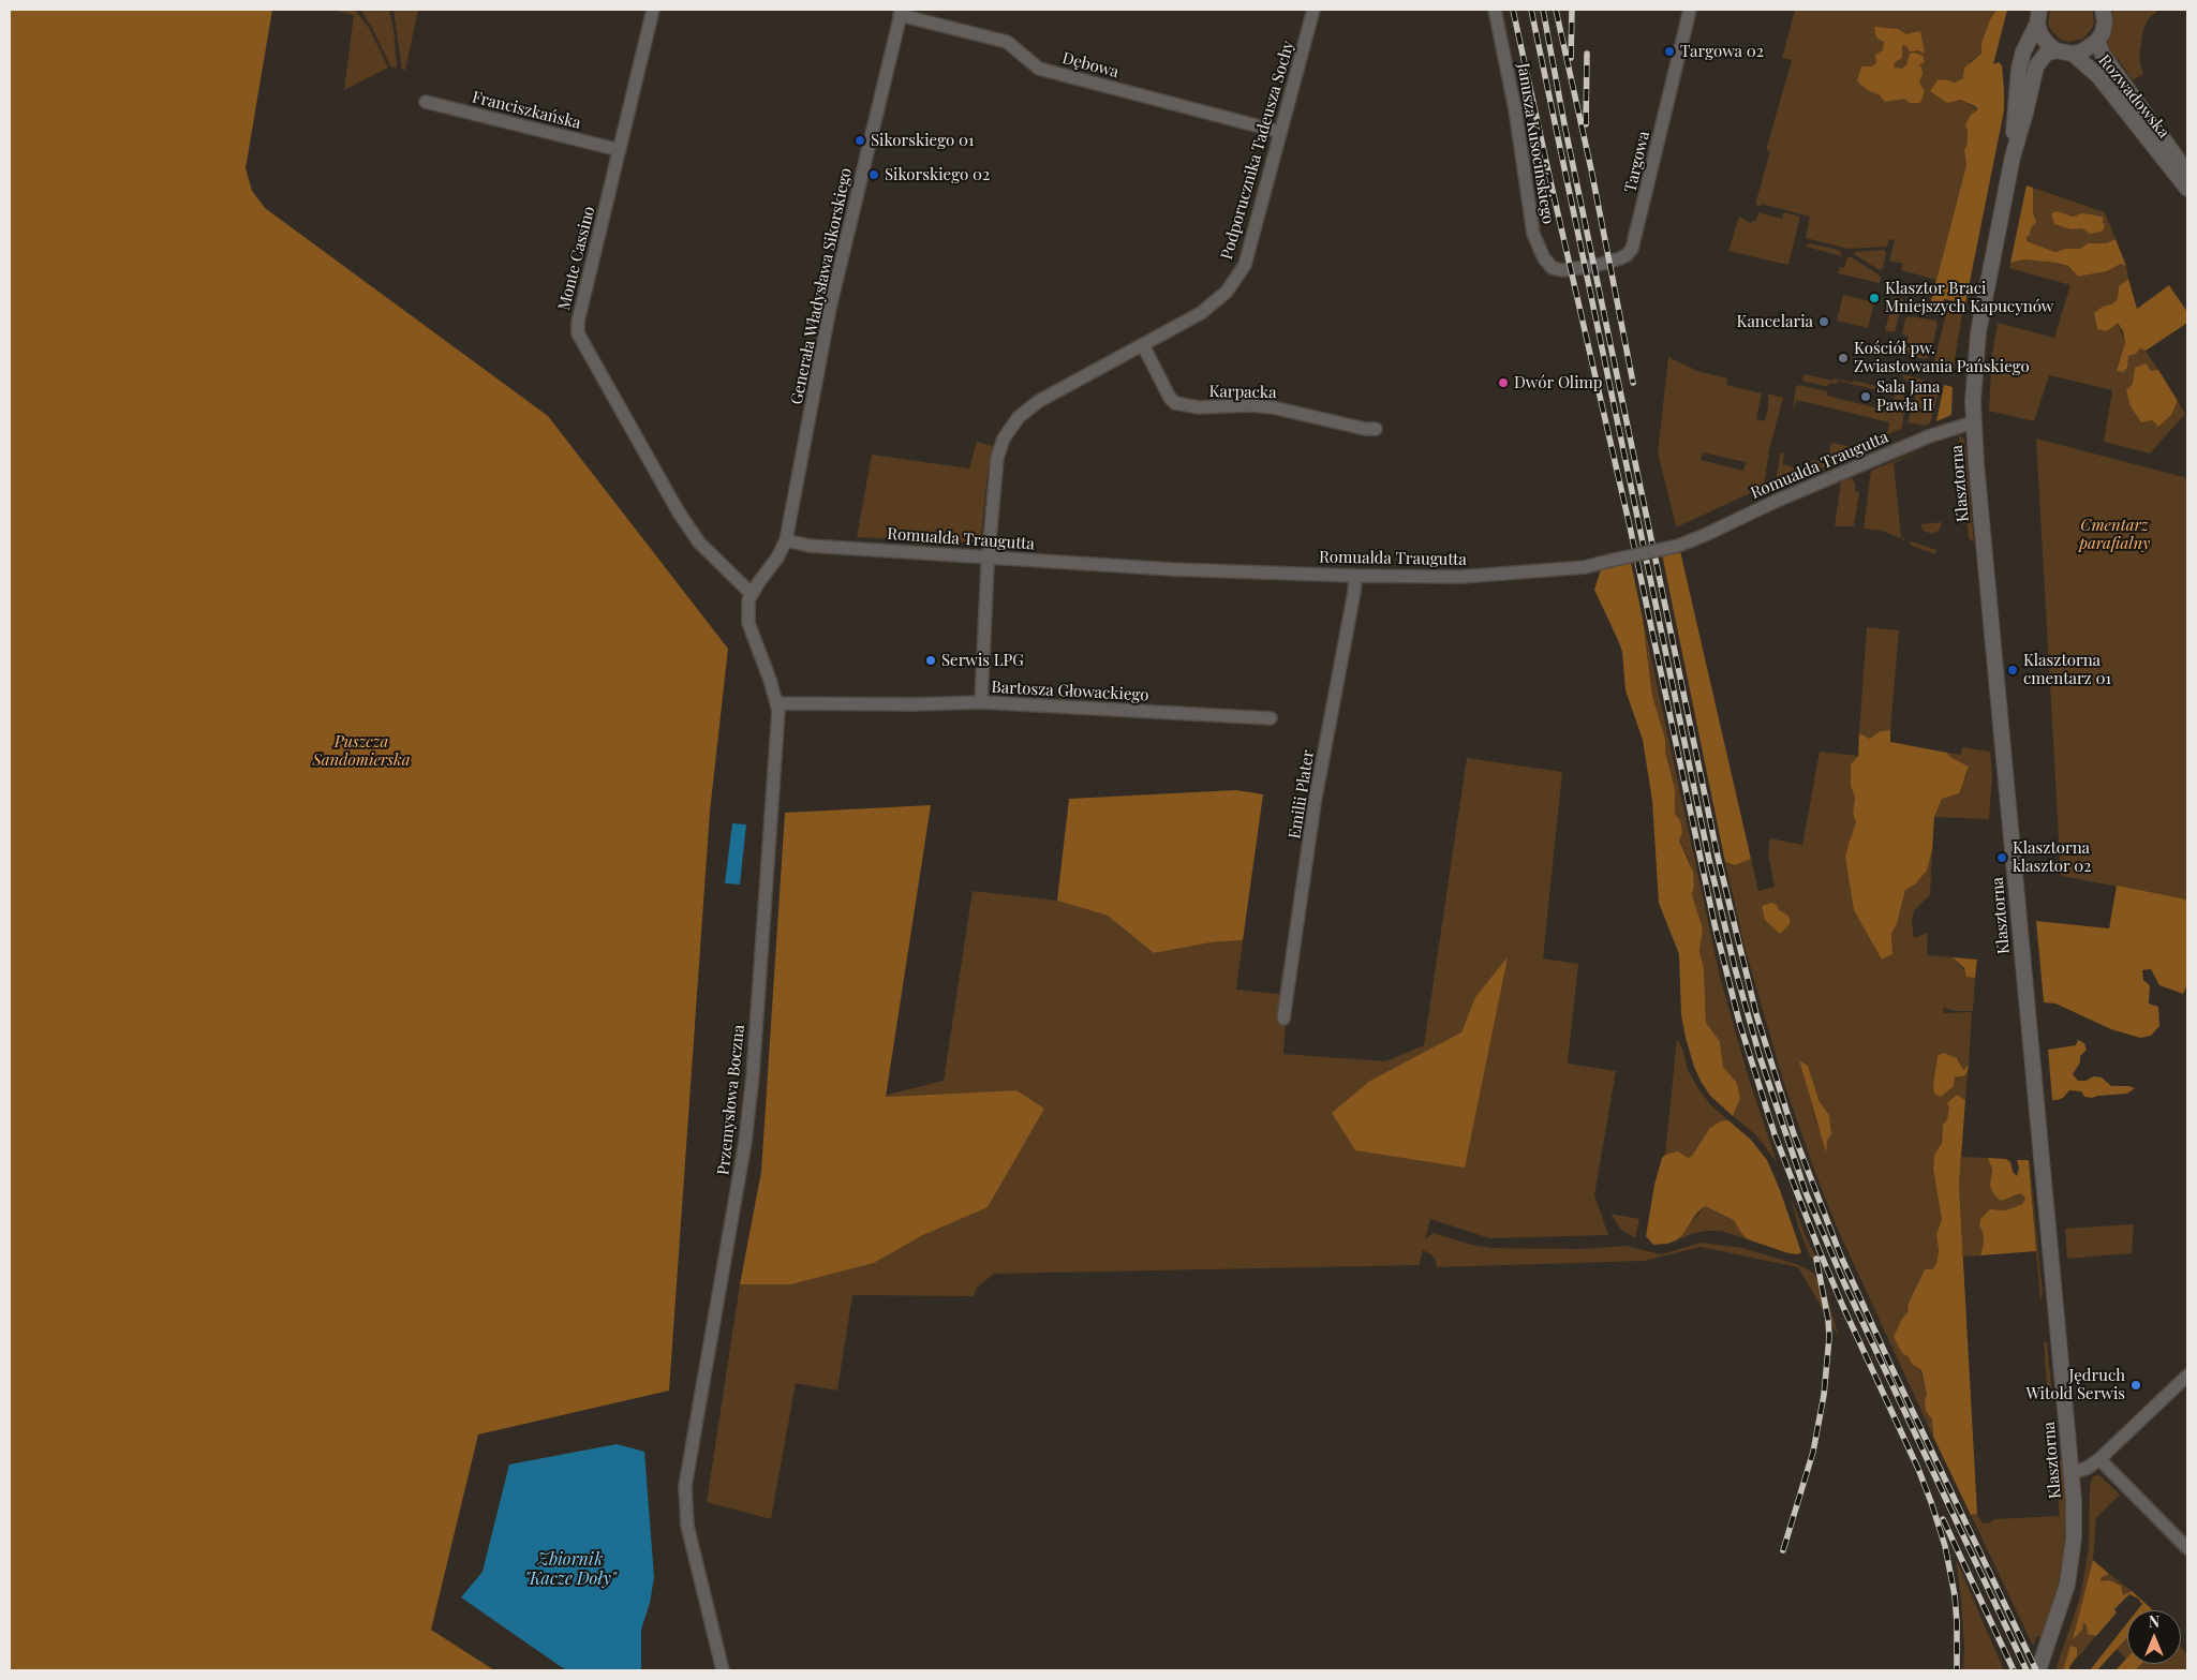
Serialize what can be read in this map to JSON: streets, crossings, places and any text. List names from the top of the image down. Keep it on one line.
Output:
{"streets":{"street":["Dębowa","Rozwadowska","Franciszkańska","Janusza Kusocińskiego","Podporucznika Tadeusza Sochy","Targowa","Monte Cassino","Generała Władysława Sikorskiego","Karpacka","Romualda Traugutta","Klasztorna","Bartosza Głowackiego","Emilii Plater","Przemysłowa Boczna"]},"crossings":[["Dębowa","Podporucznika Tadeusza Sochy"],["Dębowa","Generała Władysława Sikorskiego"],["Franciszkańska","Monte Cassino"],["Janusza Kusocińskiego","Targowa"],["Podporucznika Tadeusza Sochy","Karpacka"],["Podporucznika Tadeusza Sochy","Romualda Traugutta"],["Podporucznika Tadeusza Sochy","Bartosza Głowackiego"],["Monte Cassino","Przemysłowa Boczna"],["Generała Władysława Sikorskiego","Romualda Traugutta"],["Generała Władysława Sikorskiego","Przemysłowa Boczna"],["Romualda Traugutta","Klasztorna"],["Romualda Traugutta","Bartosza Głowackiego"],["Romualda Traugutta","Emilii Plater"],["Romualda Traugutta","Przemysłowa Boczna"]],"water":["Zbiornik \"Kacze Doły\""],"parks":["Cmentarz parafialny","Puszcza Sandomierska"],"places":["Targowa 02","Sikorskiego 01","Sikorskiego 02","Klasztor Braci Mniejszych Kapucynów","Kancelaria","Kościół pw. Zwiastowania Pańskiego","Dwór Olimp","Sala Jana Pawła II","Serwis LPG","Klasztorna cmentarz 01","Klasztorna klasztor 02","Jędruch Witold Serwis"],"north":"top"}
